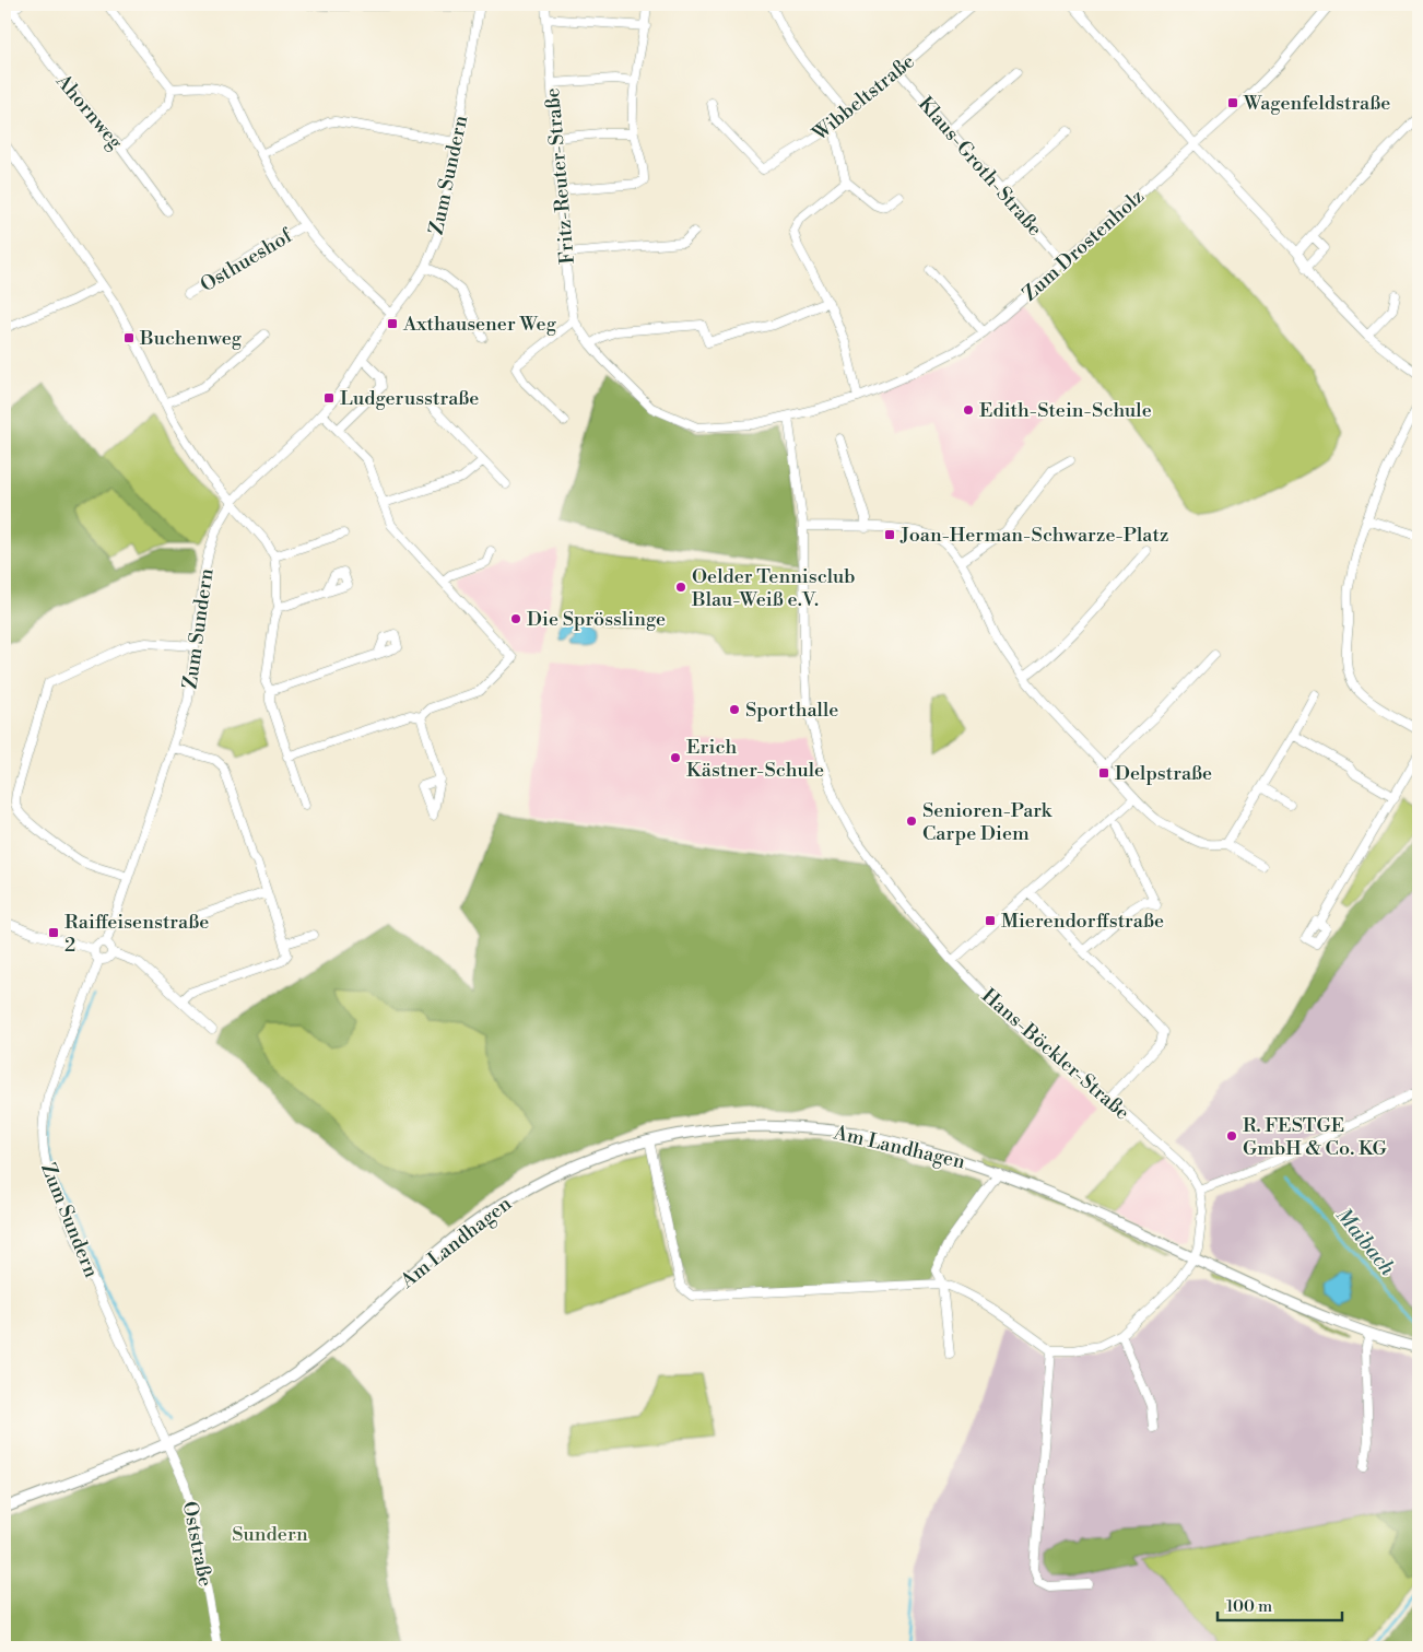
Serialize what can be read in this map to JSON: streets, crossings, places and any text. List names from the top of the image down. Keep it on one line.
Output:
{"streets":{"street":["Wibbeltstraße","Ahornweg","Klaus-Groth-Straße","Zum Sundern","Fritz-Reuter-Straße","Zum Drostenholz","Osthueshof","Hans-Böckler-Straße","Am Landhagen","Oststraße"]},"crossings":[["Wibbeltstraße","Klaus-Groth-Straße"],["Klaus-Groth-Straße","Zum Drostenholz"],["Zum Sundern","Am Landhagen"],["Zum Sundern","Oststraße"],["Fritz-Reuter-Straße","Zum Drostenholz"],["Fritz-Reuter-Straße","Hans-Böckler-Straße"],["Zum Drostenholz","Hans-Böckler-Straße"],["Hans-Böckler-Straße","Am Landhagen"],["Am Landhagen","Oststraße"]],"water":["Maibach"],"parks":["Sundern"],"places":{"transit":["Wagenfeldstraße","Axthausener Weg","Buchenweg","Ludgerusstraße","Joan-Herman-Schwarze-Platz","Delpstraße","Mierendorffstraße","Raiffeisenstraße 2"],"other":["Edith-Stein-Schule","Oelder Tennisclub Blau-Weiß e.V.","Die Sprösslinge","Sporthalle","Erich Kästner-Schule","Senioren-Park Carpe Diem","R. FESTGE GmbH & Co. KG"]},"scale_bar":"100 m"}
